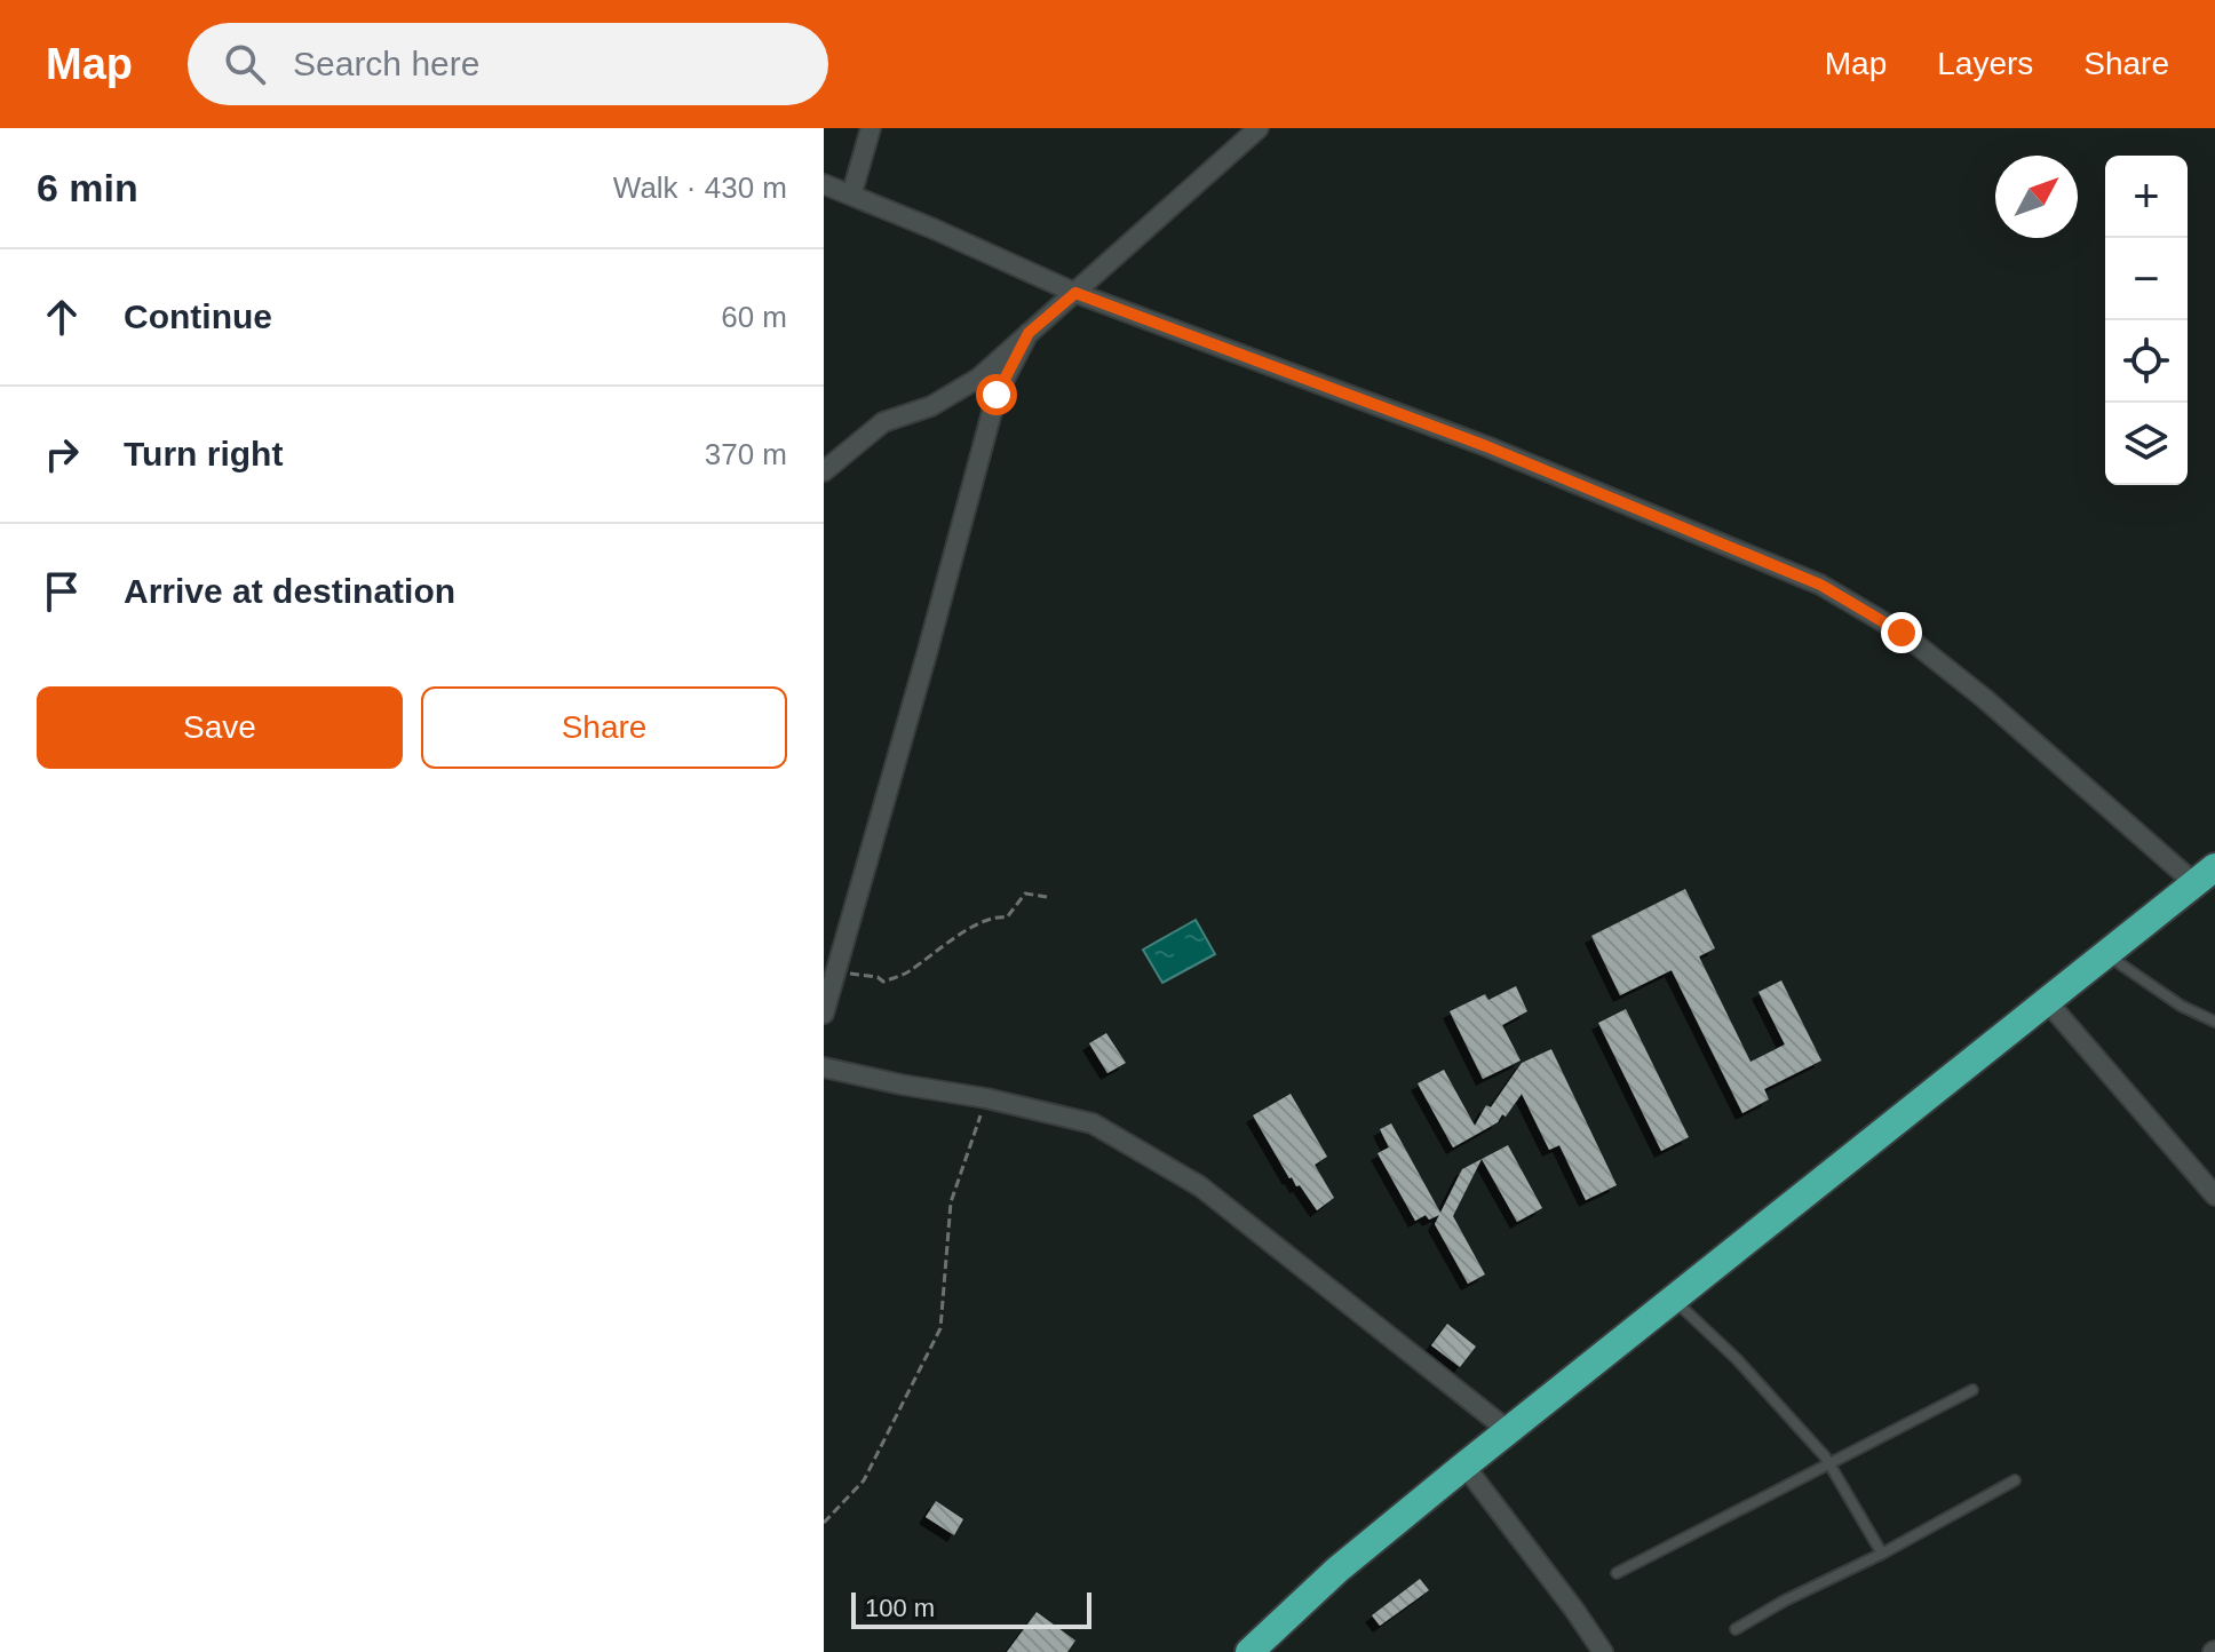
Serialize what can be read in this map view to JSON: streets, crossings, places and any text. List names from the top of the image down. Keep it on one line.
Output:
{"scale_bar":"100 m","north":"top right","page":{"header":"Map","search":"Search here","nav":["Map","Layers","Share"],"heading":["6 min","Walk · 430 m"],"map_buttons":["+","−"],"list":[["Continue","60 m"],["Turn right","370 m"],"Arrive at destination"],"buttons":["Save","Share"],"scale":"100 m"}}
